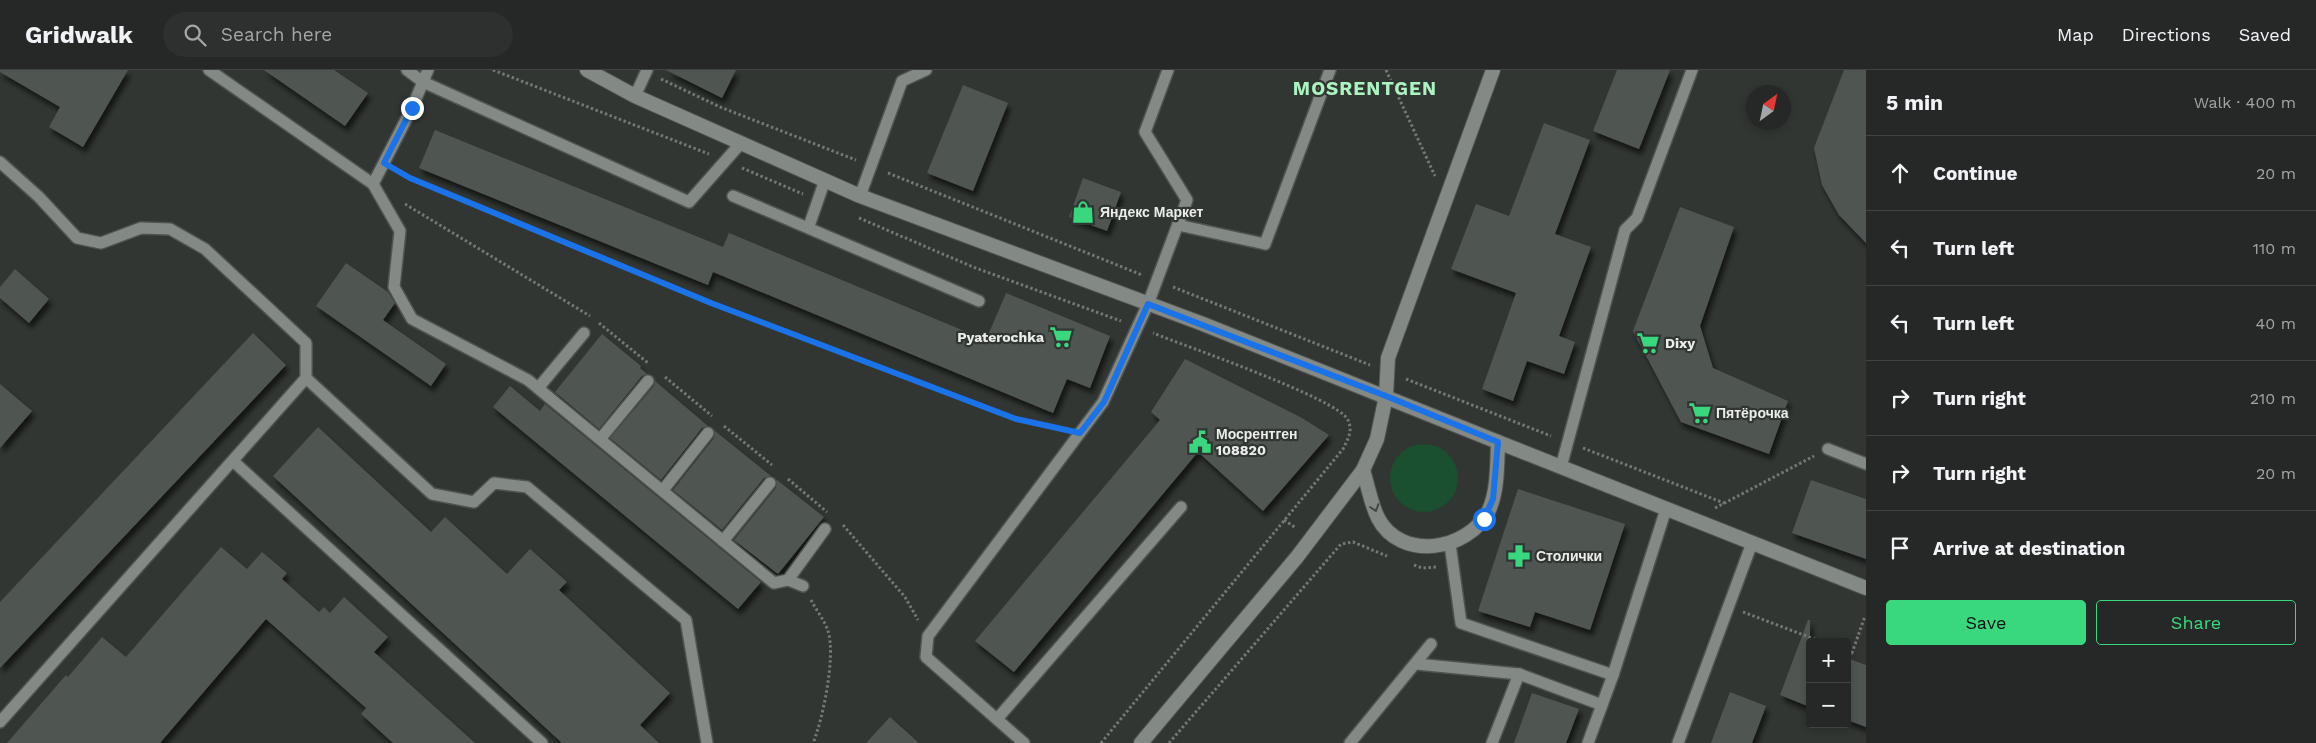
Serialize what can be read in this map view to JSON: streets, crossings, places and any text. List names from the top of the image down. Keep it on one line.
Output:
{"districts":["MOSRENTGEN"],"places":{"shop":["Яндекс Маркет"],"supermarket":["Pyaterochka","Dixy","Пятёрочка"],"public building":["Мосрентген 108820"],"pharmacy":["Столички"]},"north":"top right","page":{"header":"Gridwalk","search":"Search here","nav":["Map","Directions","Saved"],"heading":["5 min","Walk · 400 m"],"list":[["Continue","20 m"],["Turn left","110 m"],["Turn left","40 m"],["Turn right","210 m"],["Turn right","20 m"],"Arrive at destination"],"buttons":["Save","Share"],"map_buttons":["+","−"]}}
